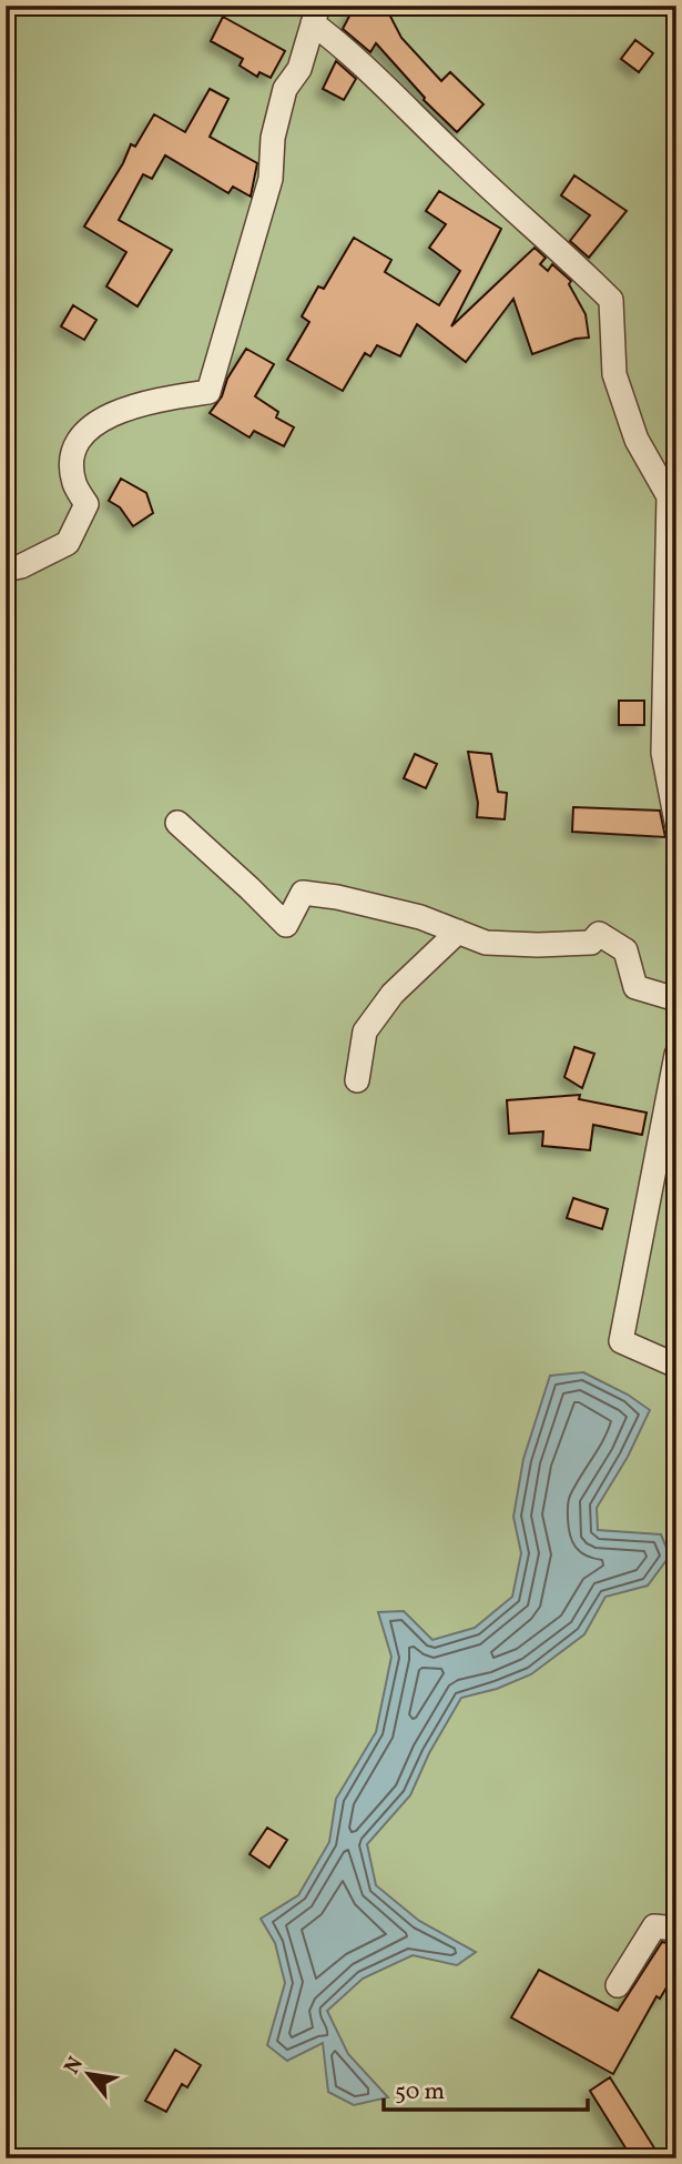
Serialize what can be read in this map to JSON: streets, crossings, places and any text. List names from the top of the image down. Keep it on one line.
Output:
{"scale_bar":"50 m","north":"top left"}
